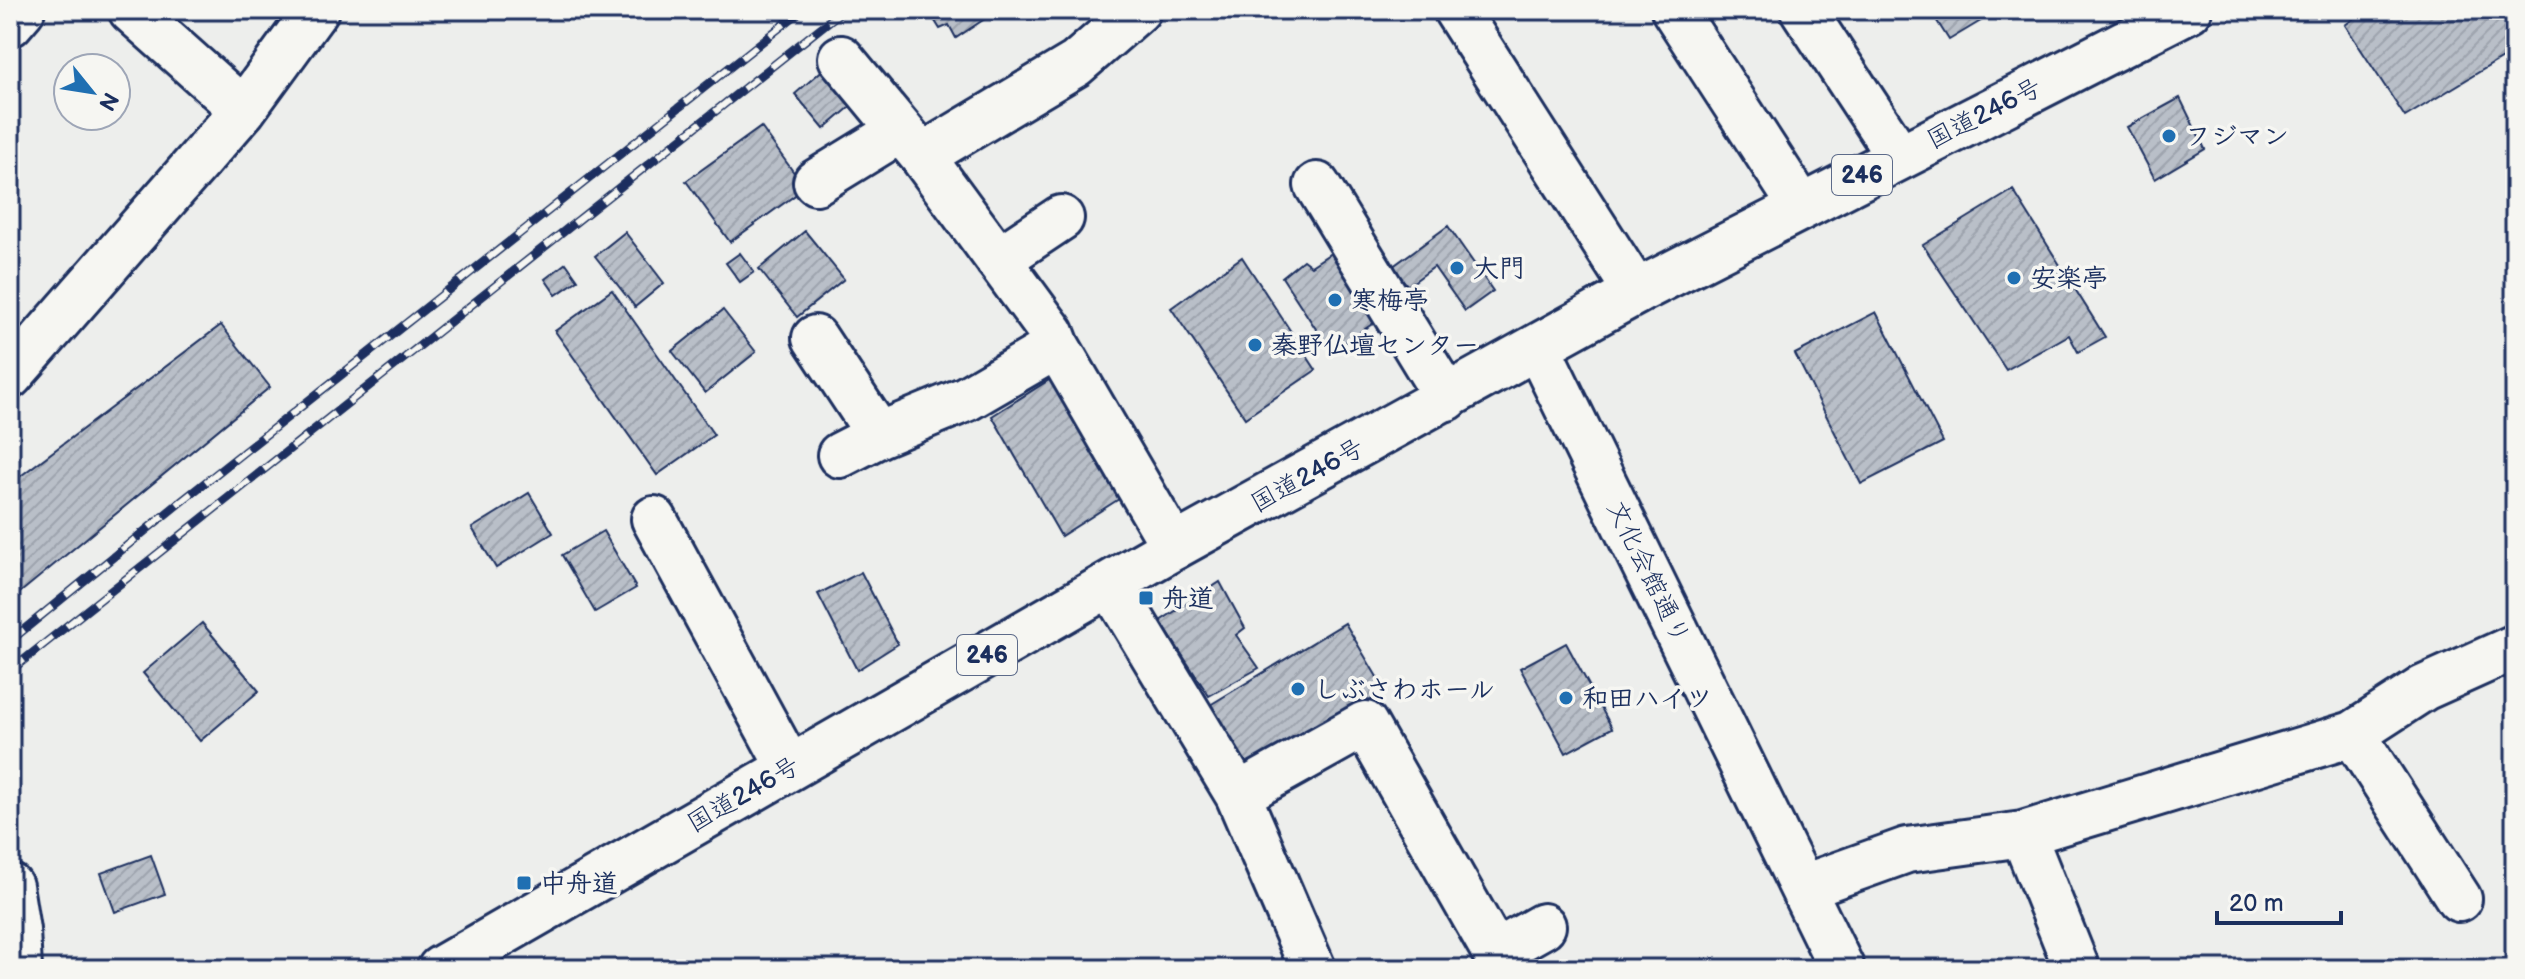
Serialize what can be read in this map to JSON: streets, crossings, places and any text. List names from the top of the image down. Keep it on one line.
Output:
{"streets":{"main road":["国道246号","246","文化会館通り"]},"crossings":[["国道246号","文化会館通り"]],"places":{"other":["フジマン","大門","安楽亭","寒梅亭","秦野仏壇センター","しぶさわホール","和田ハイツ"],"transit":["舟道","中舟道"]},"scale_bar":"20 m","north":"bottom right"}
